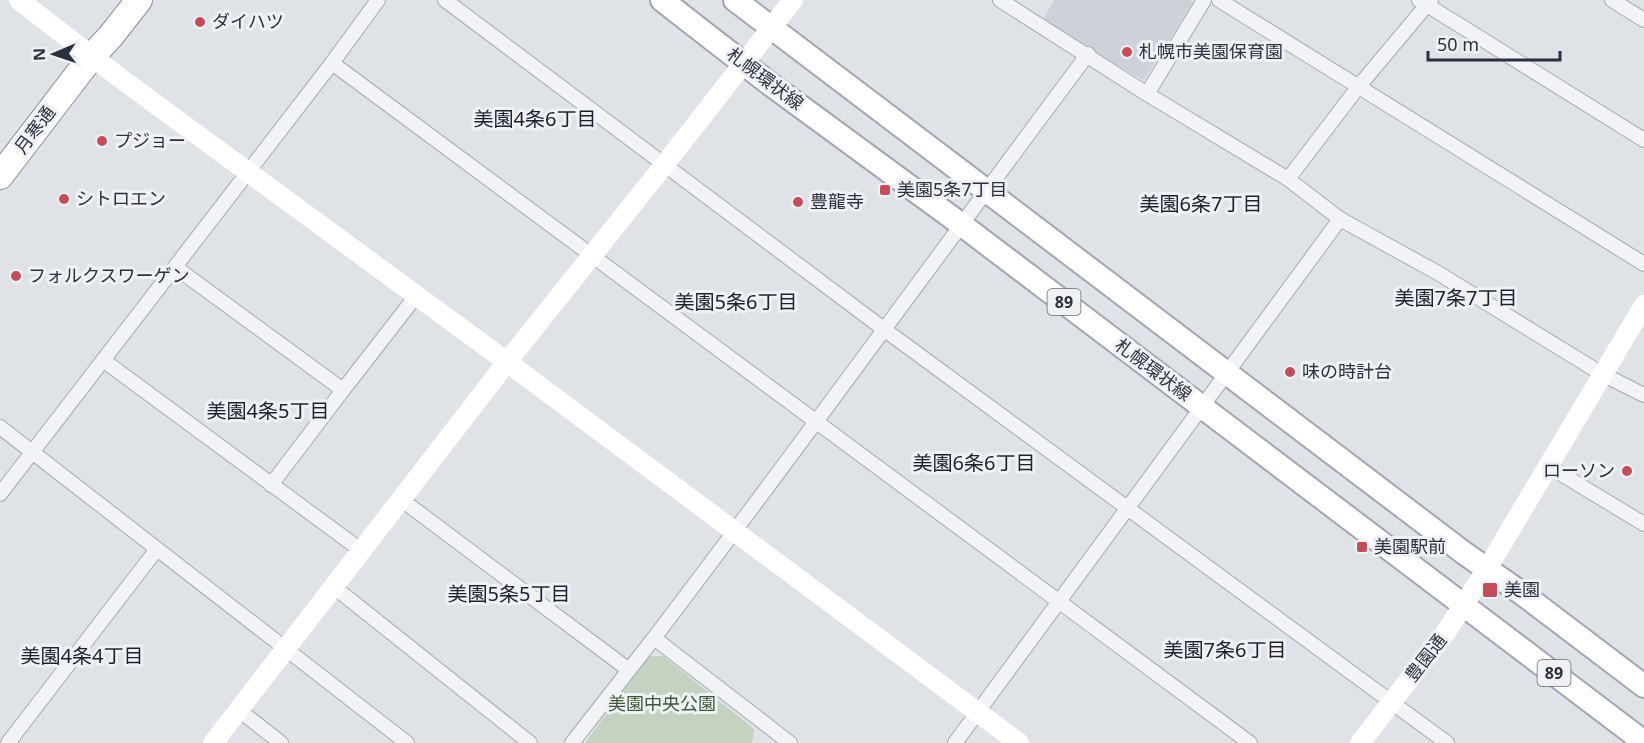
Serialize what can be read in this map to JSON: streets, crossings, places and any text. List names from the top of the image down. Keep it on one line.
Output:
{"streets":{"highway":["月寒通"],"main road":["札幌環状線","89"],"street":["豊園通"]},"crossings":[["札幌環状線","豊園通"],["89","豊園通"]],"districts":["美園4条6丁目","美園6条7丁目","美園7条7丁目","美園5条6丁目","美園4条5丁目","美園6条6丁目","美園5条5丁目","美園7条6丁目","美園4条4丁目"],"parks":["美園中央公園"],"places":{"other":["ダイハツ","札幌市美園保育園","プジョー","シトロエン","豊龍寺","フォルクスワーゲン","味の時計台","ローソン"],"transit":["美園5条7丁目","美園駅前","美園"]},"scale_bar":"50 m","north":"left"}
